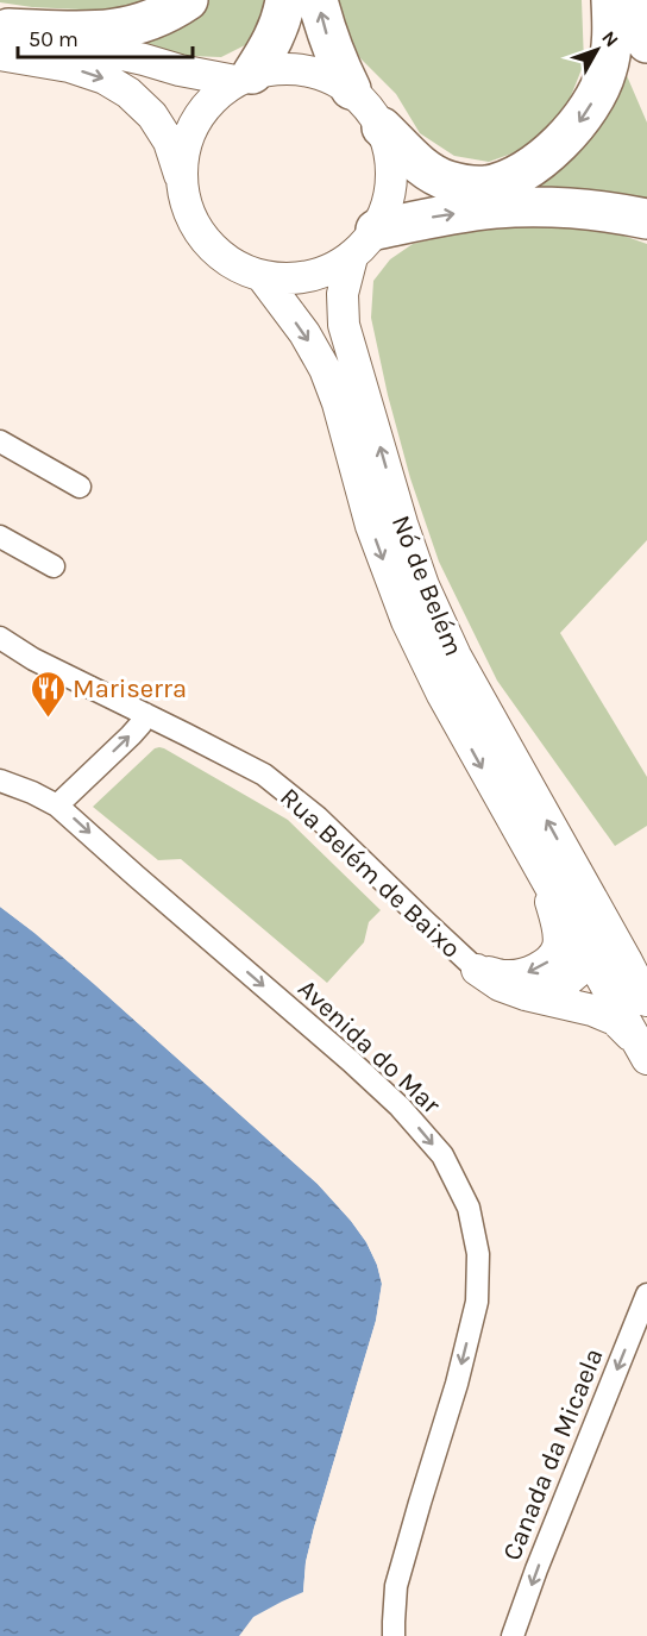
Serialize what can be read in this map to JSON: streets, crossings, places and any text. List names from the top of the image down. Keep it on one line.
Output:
{"streets":{"main road":["Nó de Belém"],"street":["Rua Belém de Baixo","Avenida do Mar","Canada da Micaela"]},"one_way":["Avenida do Mar","Canada da Micaela"],"places":{"restaurant":["Mariserra"]},"scale_bar":"50 m","north":"top right"}
